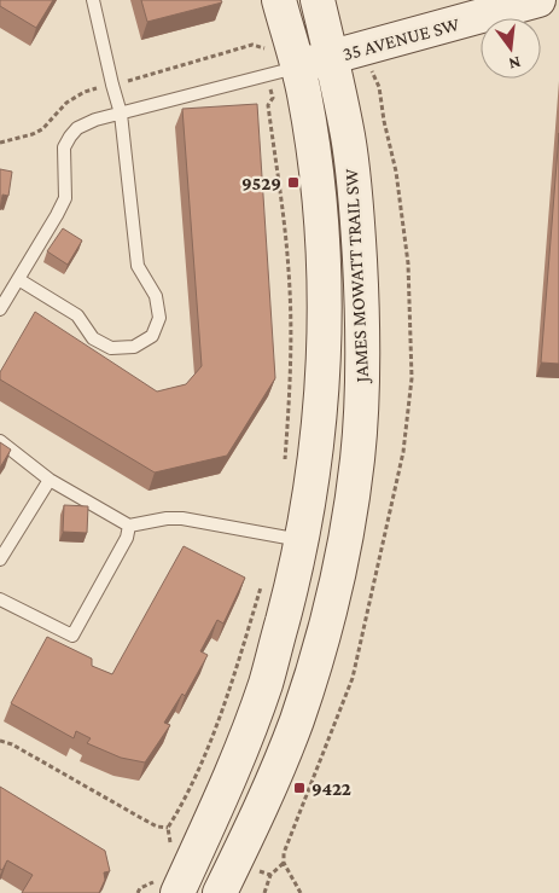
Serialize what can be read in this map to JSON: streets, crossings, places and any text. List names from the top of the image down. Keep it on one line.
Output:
{"streets":{"main road":["35 AVENUE SW","JAMES MOWATT TRAIL SW"]},"crossings":[["35 AVENUE SW","JAMES MOWATT TRAIL SW"]],"places":{"transit":["9529","9422"]},"north":"bottom"}
